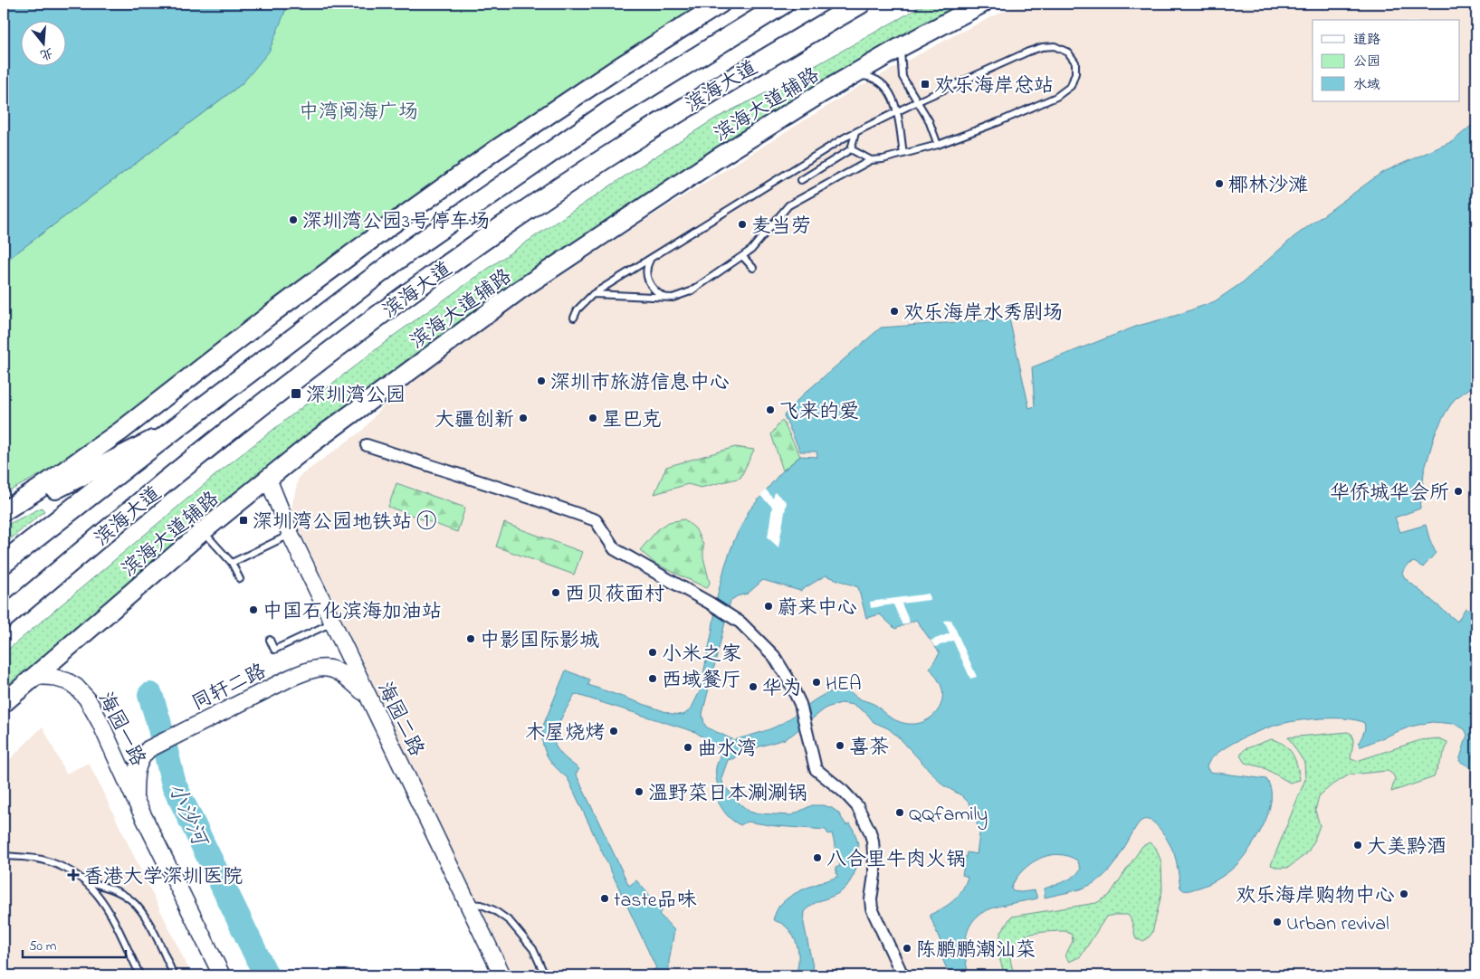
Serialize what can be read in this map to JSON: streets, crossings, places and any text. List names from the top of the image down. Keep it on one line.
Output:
{"streets":{"highway":["滨海大道"],"main road":["滨海大道辅路"],"street":["同轩二路","海园二路","海园一路"]},"crossings":[["滨海大道辅路","海园二路"],["滨海大道辅路","海园一路"],["同轩二路","海园二路"],["同轩二路","海园一路"]],"water":["小沙河"],"parks":["中湾阅海广场"],"places":{"transit":["欢乐海岸总站","深圳湾公园","深圳湾公园地铁站 ①"],"other":["椰林沙滩","深圳湾公园3号停车场","麦当劳","欢乐海岸水秀剧场","深圳市旅游信息中心","飞来的爱","大疆创新","星巴克","华侨城华会所","西贝莜面村","蔚来中心","中国石化滨海加油站","中影国际影城","小米之家","西域餐厅","HEA","华为","木屋烧烤","喜茶","曲水湾","温野菜日本涮涮锅","QQfamily","大美黔酒","八合里牛肉火锅","欢乐海岸购物中心","taste品味","Urban revival","陈鹏鹏潮汕菜"],"health":["香港大学深圳医院"]},"legend":["道路","公园","水域"],"scale_bar":"50 m","north":"bottom"}
